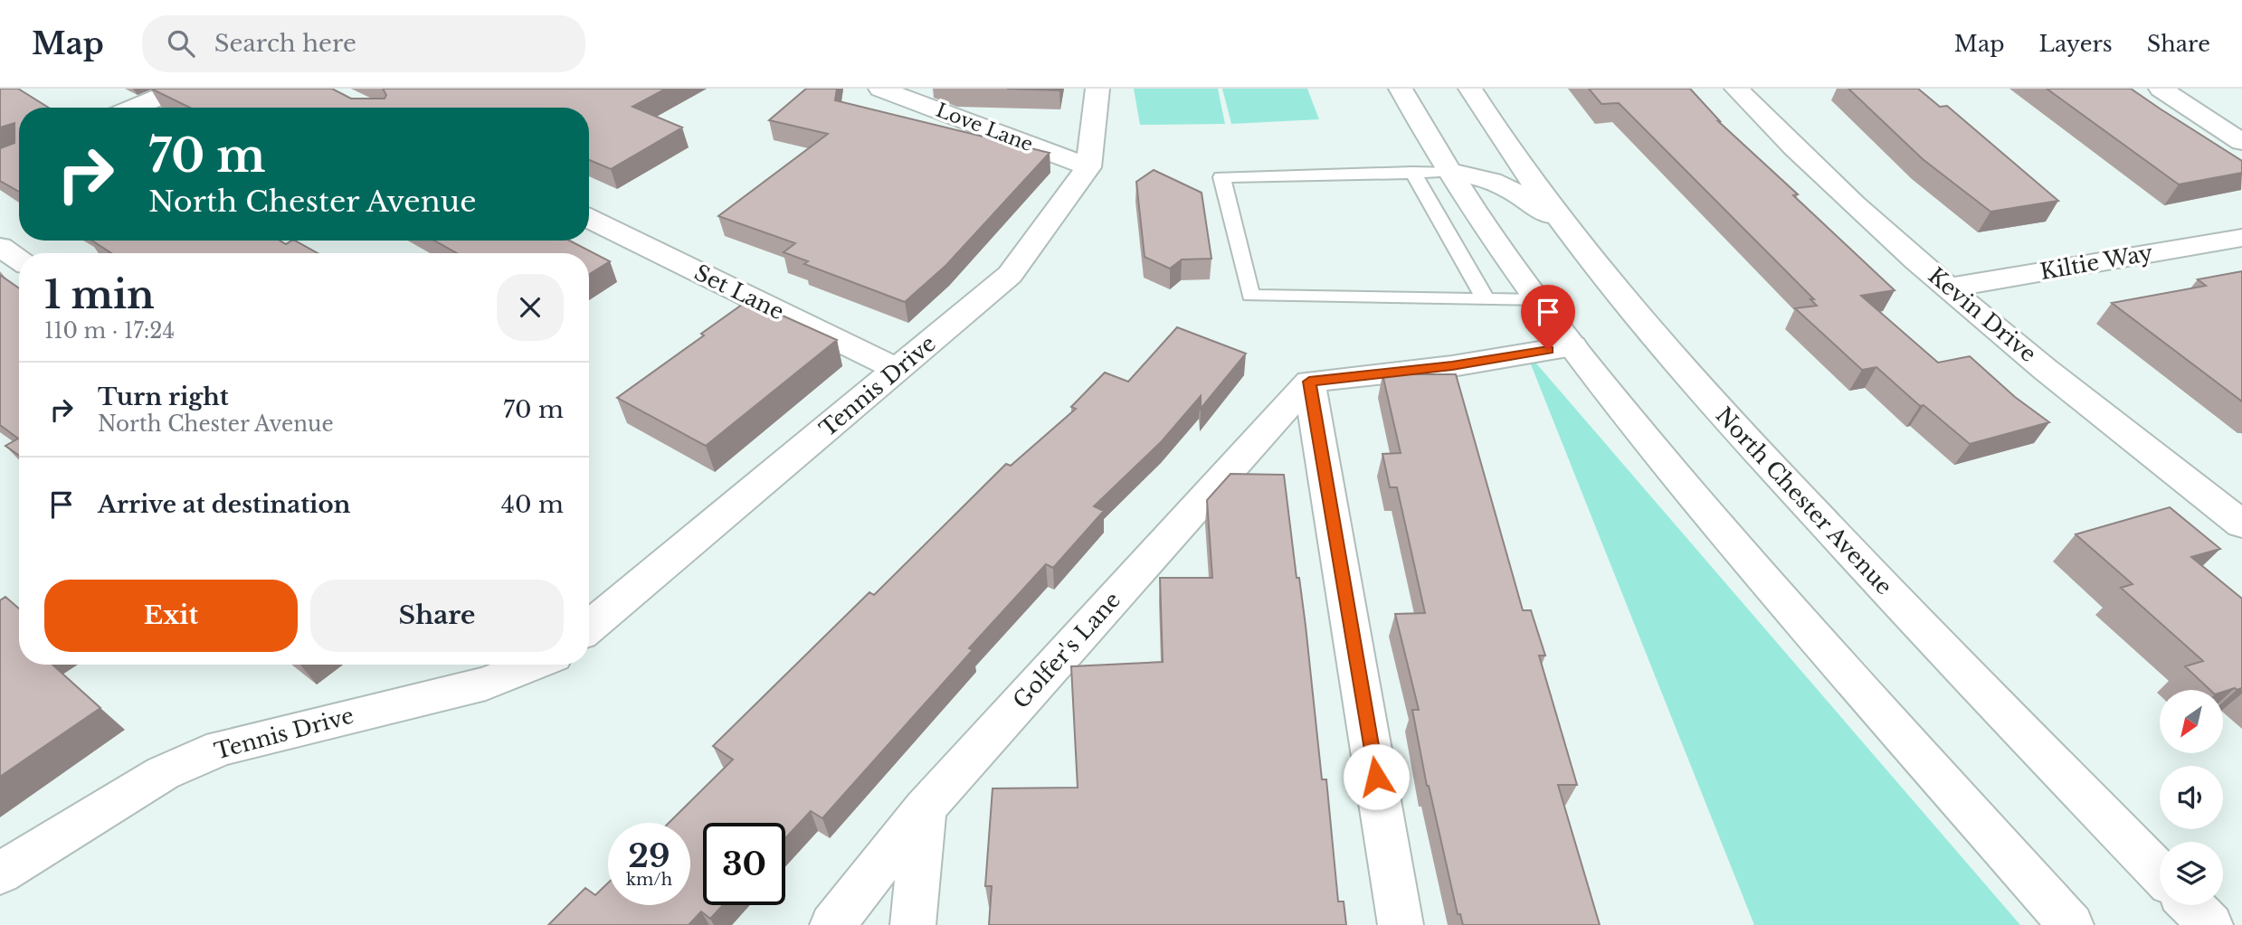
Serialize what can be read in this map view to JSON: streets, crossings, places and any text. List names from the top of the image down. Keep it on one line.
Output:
{"streets":{"street":["Love Lane","Kiltie Way","Set Lane","Kevin Drive","Tennis Drive","North Chester Avenue","Golfer's Lane"]},"crossings":[["Love Lane","Tennis Drive"],["Kiltie Way","Kevin Drive"],["Set Lane","Tennis Drive"]],"north":"bottom left","page":{"header":"Map","search":"Search here","nav":["Map","Layers","Share"],"turn":["70 m","North Chester Avenue"],"heading":["1 min","110 m · 17:24"],"list":[{"name":"Turn right","note":"North Chester Avenue","value":"70 m"},{"name":"Arrive at destination","value":"40 m"}],"buttons":["Exit","Share"],"speed":"29 km/h","limit":"30"}}
